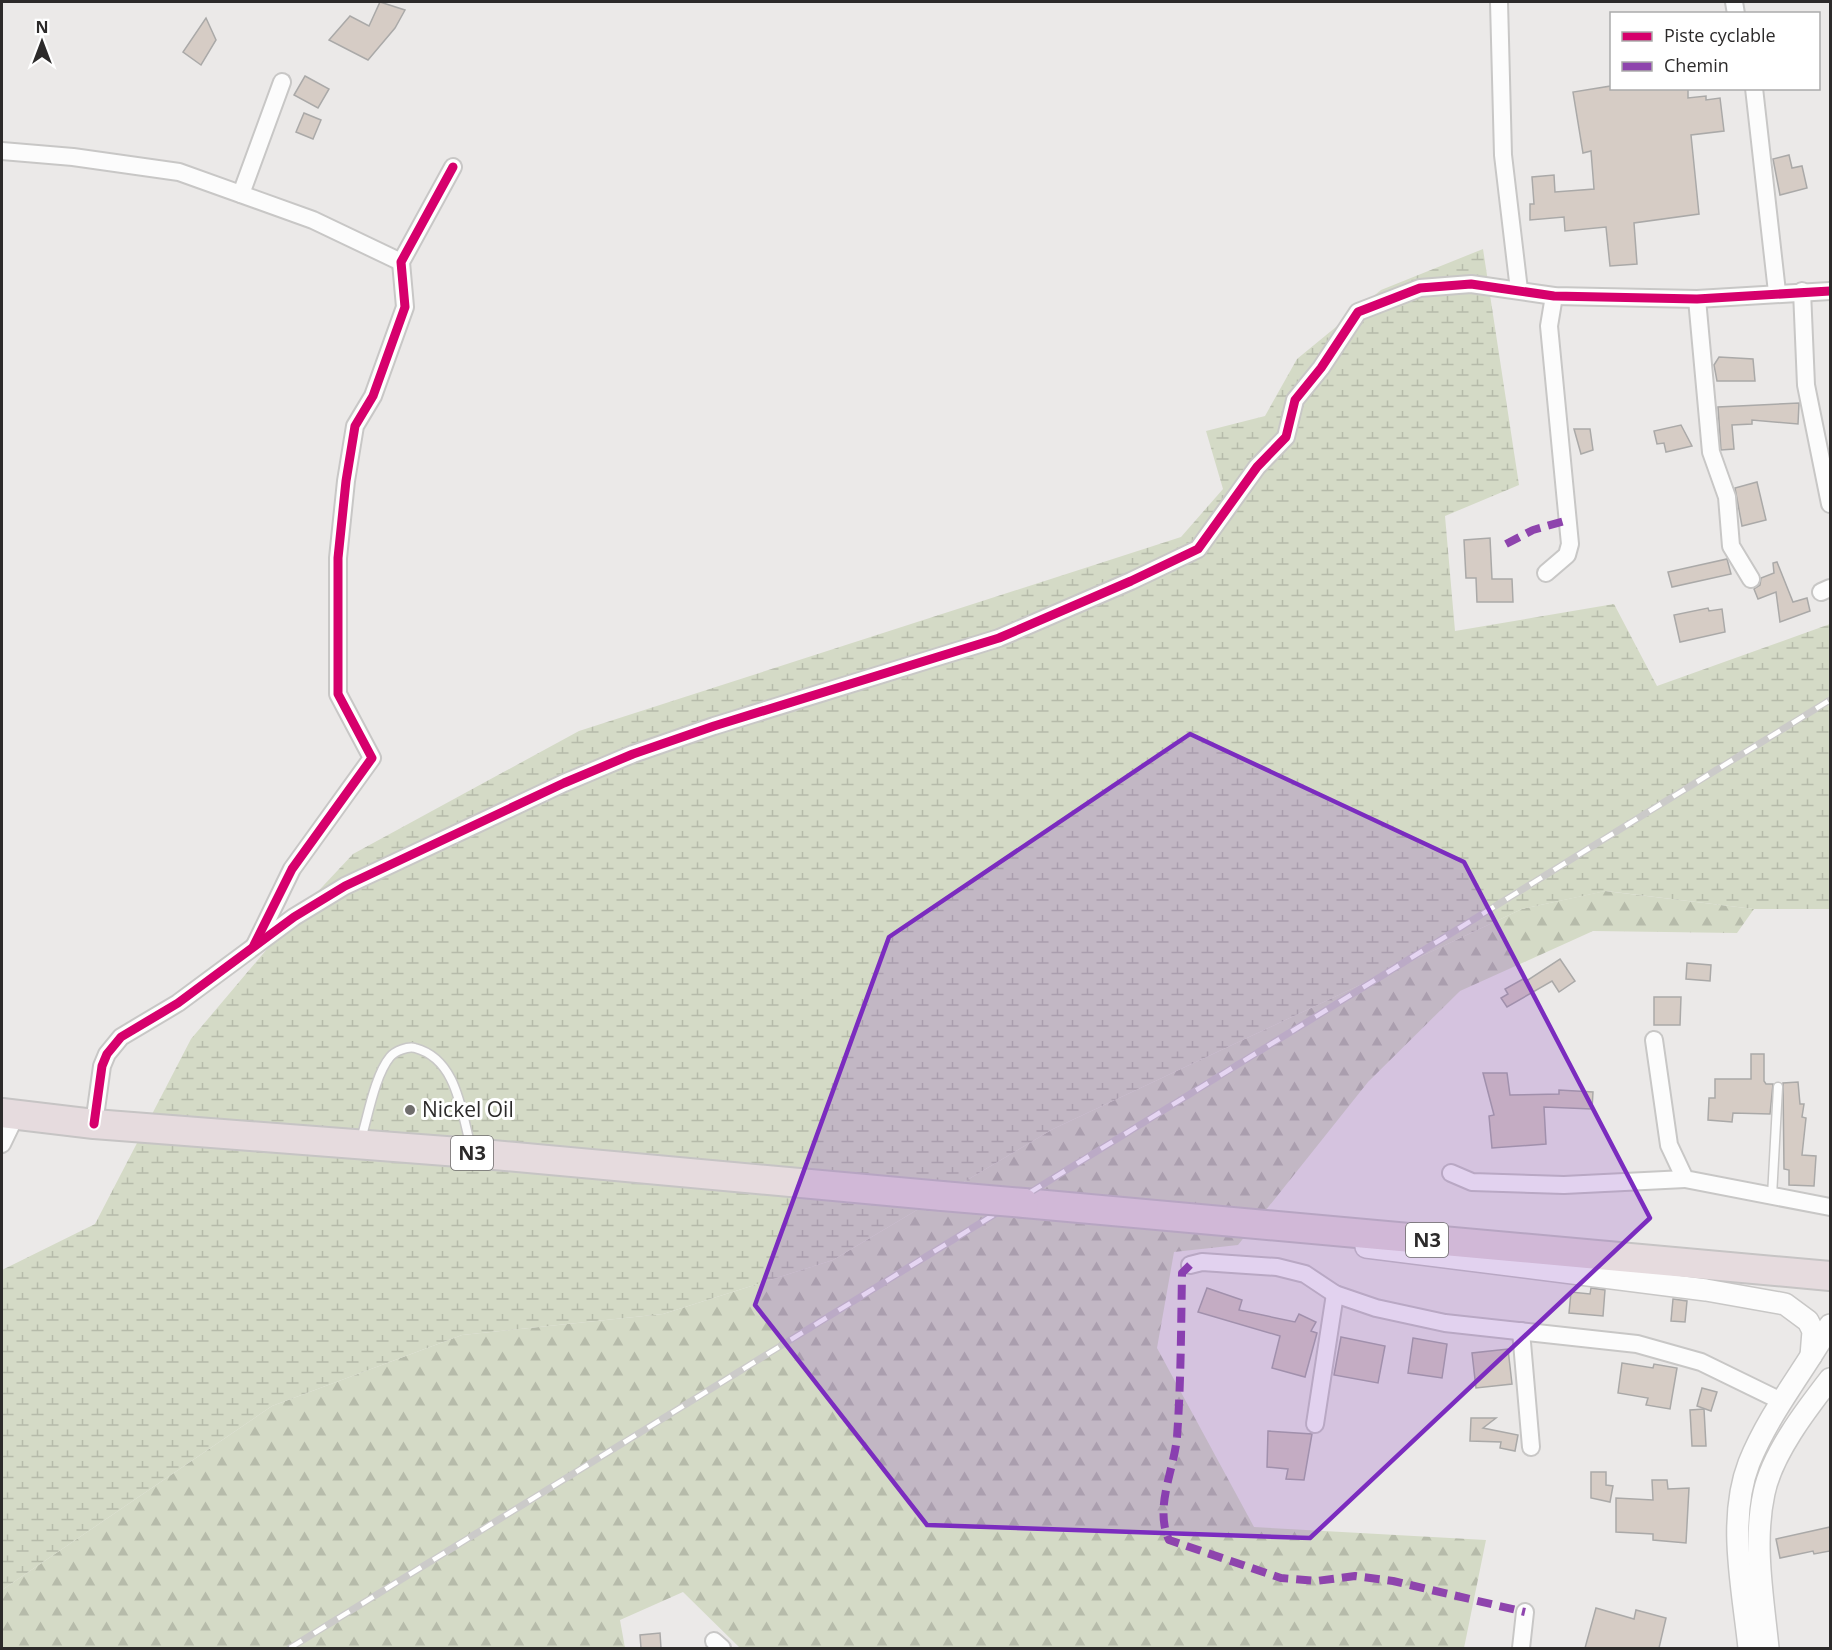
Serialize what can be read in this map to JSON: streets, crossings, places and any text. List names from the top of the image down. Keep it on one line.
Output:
{"streets":{"highway":["N3"]},"places":["Nickel Oil"],"legend":["Piste cyclable","Chemin"],"north":"top"}
